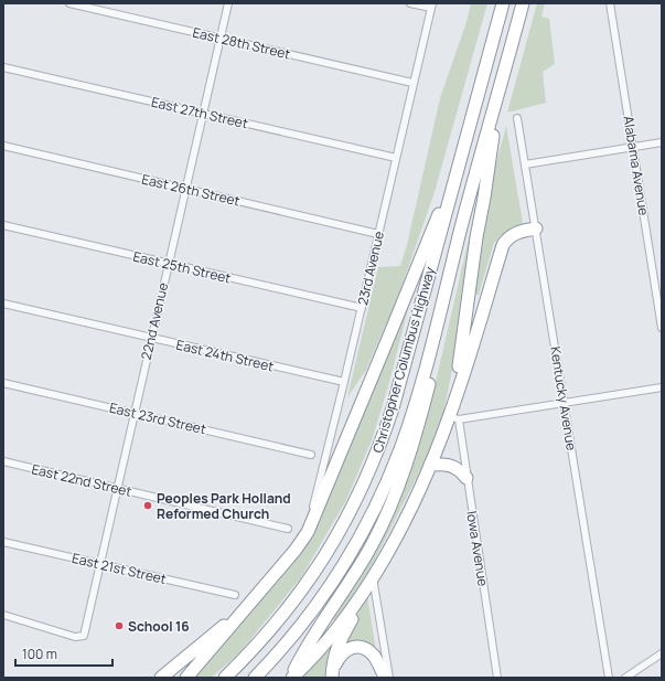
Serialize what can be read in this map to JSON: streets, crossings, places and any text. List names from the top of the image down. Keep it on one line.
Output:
{"streets":{"highway":["Christopher Columbus Highway"],"street":["East 28th Street","East 27th Street","Alabama Avenue","East 26th Street","East 25th Street","23rd Avenue","22nd Avenue","East 24th Street","Kentucky Avenue","East 23rd Street","East 22nd Street","Iowa Avenue","East 21st Street"]},"crossings":[["East 28th Street","23rd Avenue"],["East 28th Street","22nd Avenue"],["East 27th Street","23rd Avenue"],["East 27th Street","22nd Avenue"],["East 26th Street","23rd Avenue"],["East 26th Street","22nd Avenue"],["East 25th Street","23rd Avenue"],["East 25th Street","22nd Avenue"],["23rd Avenue","East 24th Street"],["22nd Avenue","East 24th Street"],["22nd Avenue","East 23rd Street"],["22nd Avenue","East 22nd Street"],["22nd Avenue","East 21st Street"]],"places":["Peoples Park Holland Reformed Church","School 16"],"scale_bar":"100 m"}
